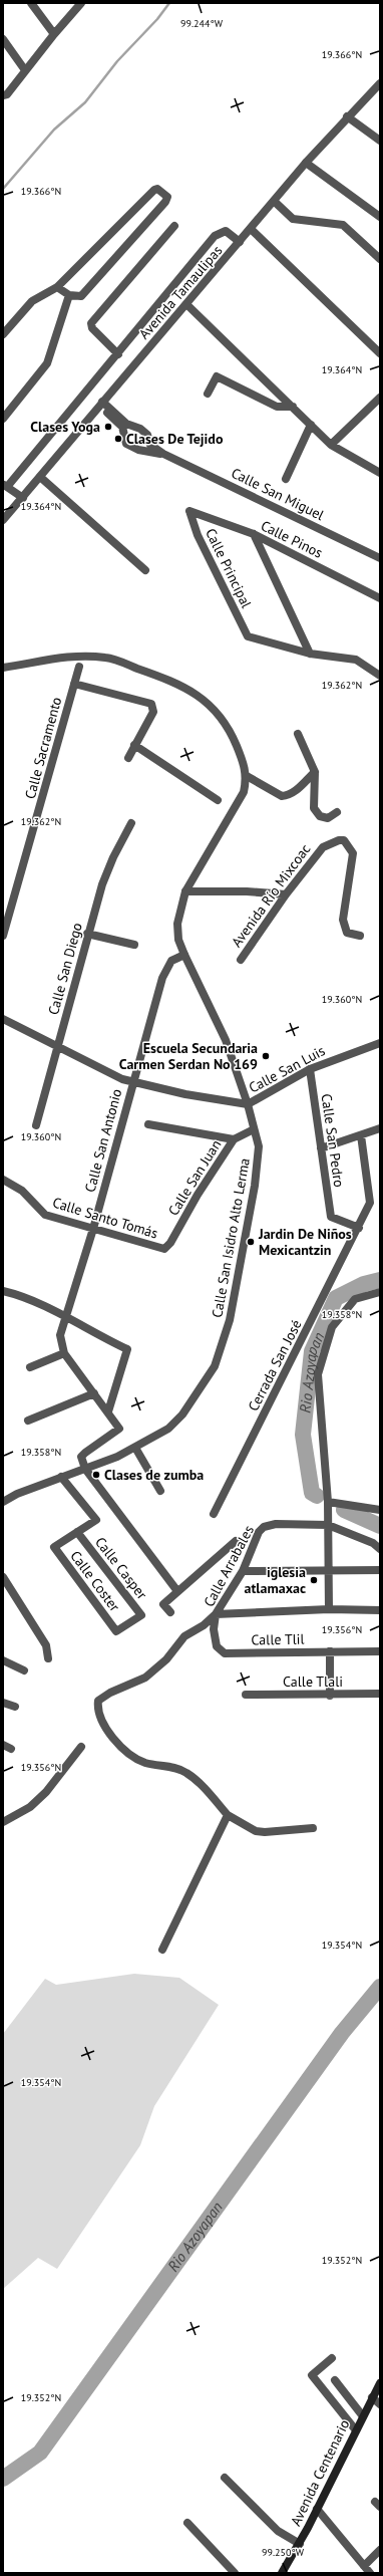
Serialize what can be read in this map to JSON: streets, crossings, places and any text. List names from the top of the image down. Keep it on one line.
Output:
{"streets":{"main road":["Avenida Centenario"],"street":["Avenida Tamaulipas","Calle San Miguel","Calle Pinos","Calle Principal","Calle Sacramento","Avenida Río Mixcoac","Calle San Diego","Calle San Luis","Calle San Antonio","Calle San Pedro","Calle San Juan","Calle Santo Tomás","Calle San Isidro Alto Lerma","Cerrada San José","Calle Arrabales","Calle Casper","Calle Coster","Calle Tlil","Calle Tlali"]},"crossings":[["Avenida Tamaulipas","Calle San Miguel"],["Calle Pinos","Calle Principal"],["Calle San Diego","Calle San Luis"],["Calle San Luis","Calle San Antonio"],["Calle San Luis","Calle San Pedro"],["Calle San Luis","Calle San Isidro Alto Lerma"],["Calle San Antonio","Calle Santo Tomás"],["Calle San Antonio","Calle San Isidro Alto Lerma"],["Calle San Pedro","Cerrada San José"],["Calle San Juan","Calle Santo Tomás"],["Calle San Juan","Calle San Isidro Alto Lerma"],["Calle San Isidro Alto Lerma","Calle Coster"],["Calle Arrabales","Calle Tlil"],["Calle Casper","Calle Coster"]],"water":["Rio Azoyapan"],"places":["Clases Yoga","Clases De Tejido","Escuela Secundaria Carmen Serdan No 169","Jardin De Niños Mexicantzin","Clases de zumba","iglesia atlamaxac"],"coordinates":["99.244°W","19.366°N","19.364°N","19.362°N","19.360°N","19.358°N","19.356°N","19.354°N","19.352°N","99.250°W"]}
